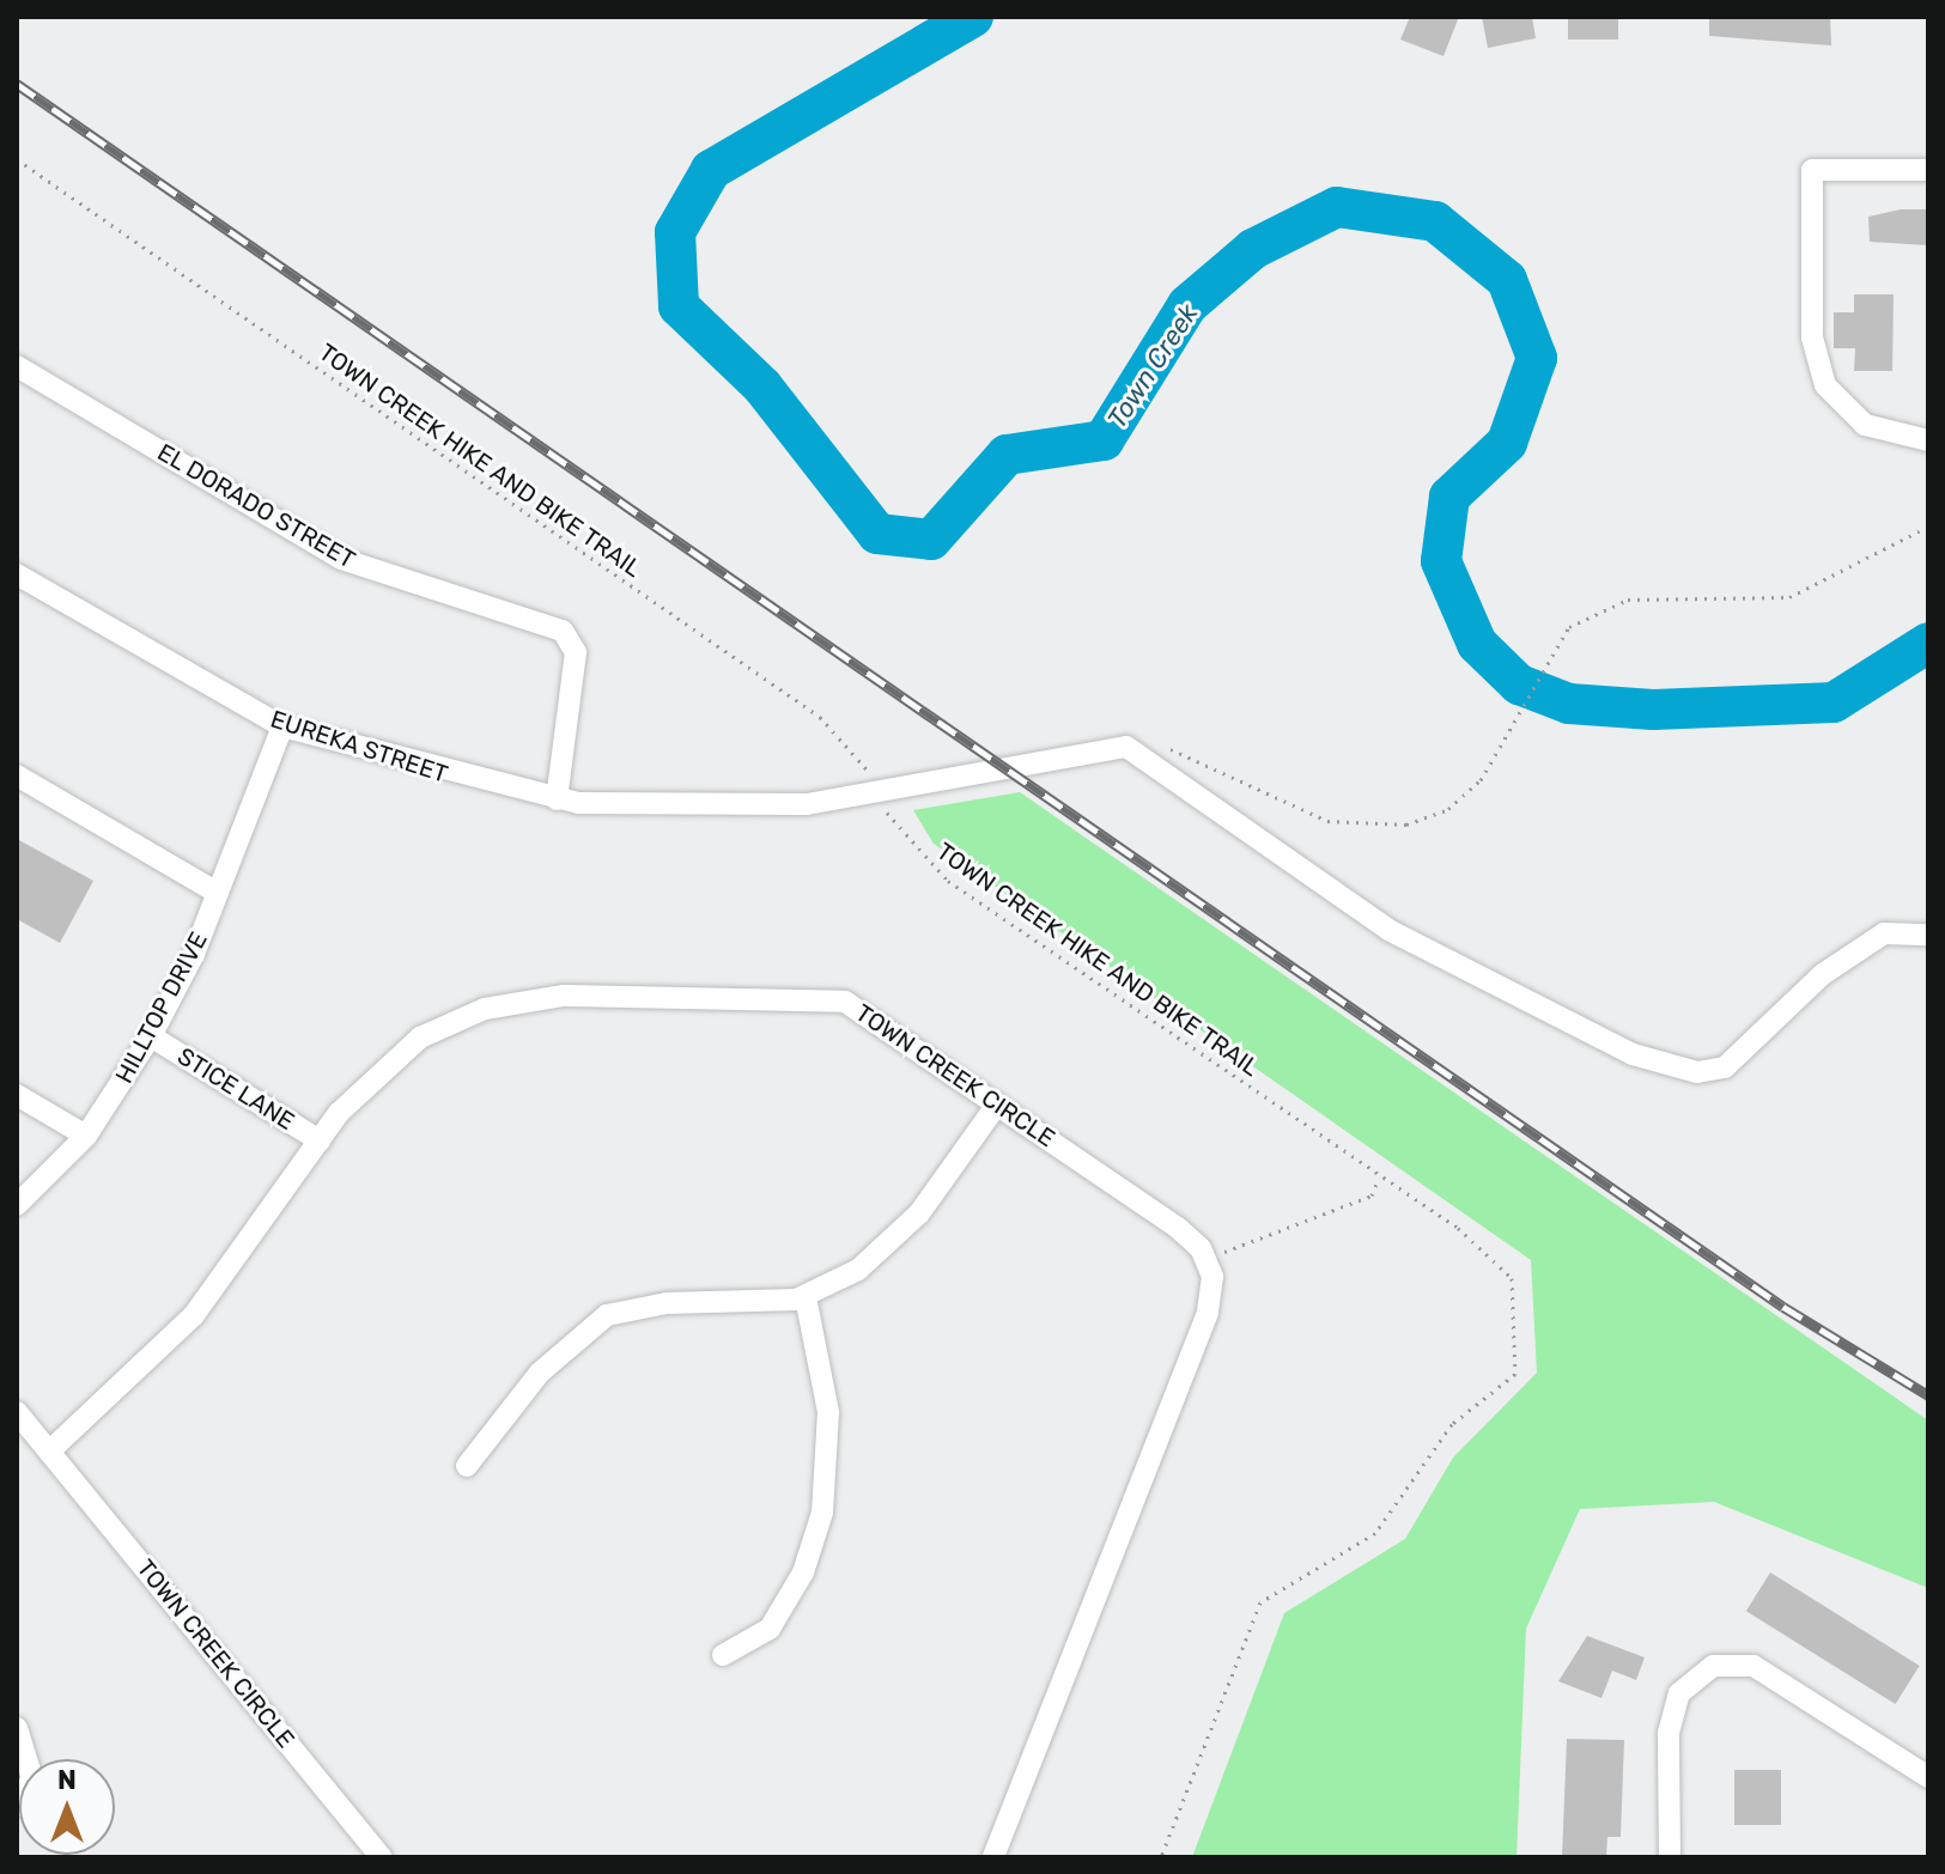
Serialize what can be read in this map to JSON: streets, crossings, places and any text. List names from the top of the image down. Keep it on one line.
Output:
{"streets":{"street":["EL DORADO STREET","EUREKA STREET","HILLTOP DRIVE","TOWN CREEK CIRCLE","STICE LANE"],"path":["TOWN CREEK HIKE AND BIKE TRAIL"]},"crossings":[["TOWN CREEK HIKE AND BIKE TRAIL","EUREKA STREET"],["EL DORADO STREET","EUREKA STREET"],["EUREKA STREET","HILLTOP DRIVE"],["HILLTOP DRIVE","STICE LANE"],["TOWN CREEK CIRCLE","STICE LANE"]],"water":["Town Creek"],"north":"top"}
